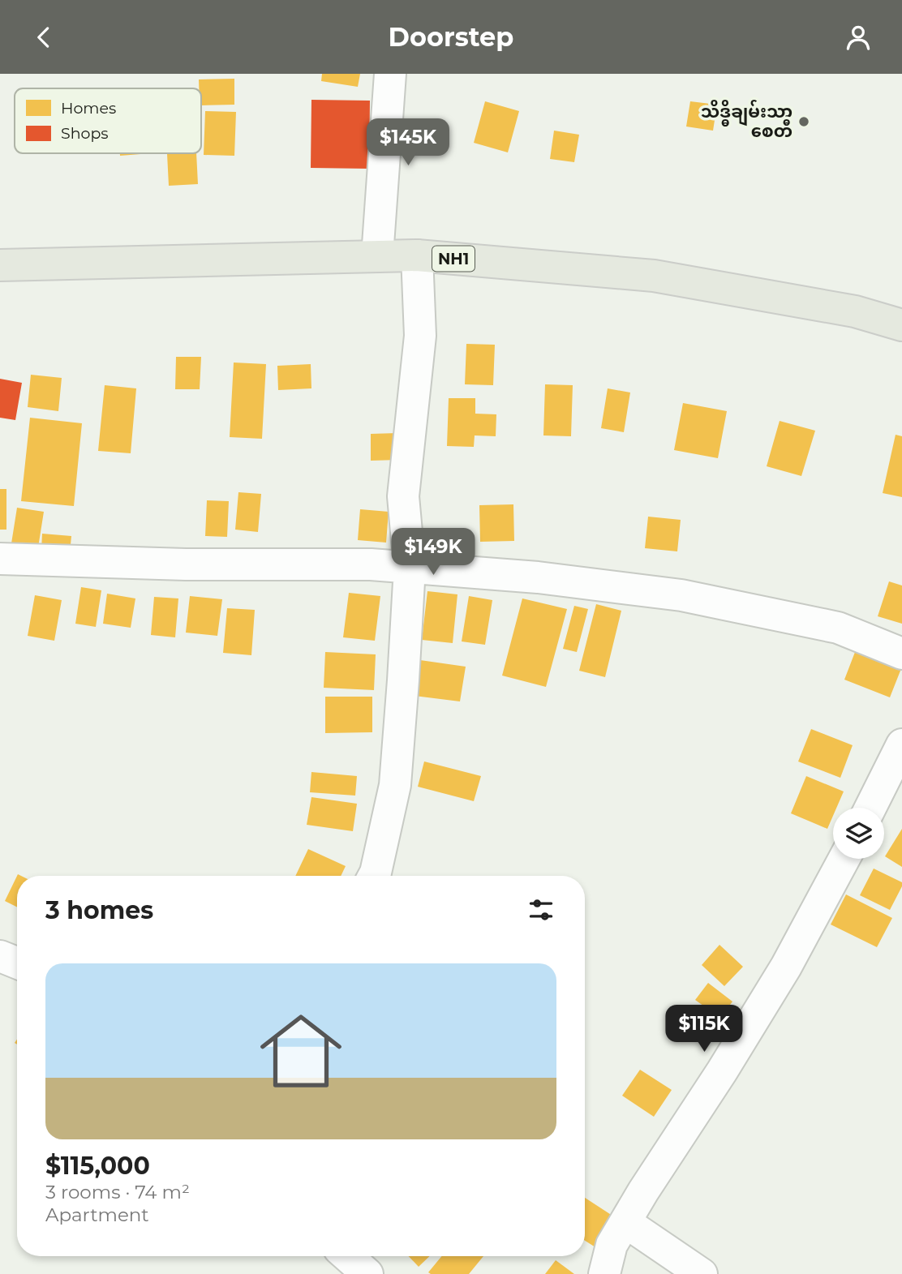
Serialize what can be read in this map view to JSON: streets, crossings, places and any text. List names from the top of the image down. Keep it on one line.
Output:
{"streets":{"highway":["NH1"]},"places":["သိဒ္ဓိချမ်းသာ စေတီ"],"legend":["Homes","Shops"],"page":{"header":"Doorstep","price":["$145K","$149K","$115K"],"heading":"3 homes","list":[{"name":"$115,000","note":"3 rooms · 74 m² · Apartment"}]}}
